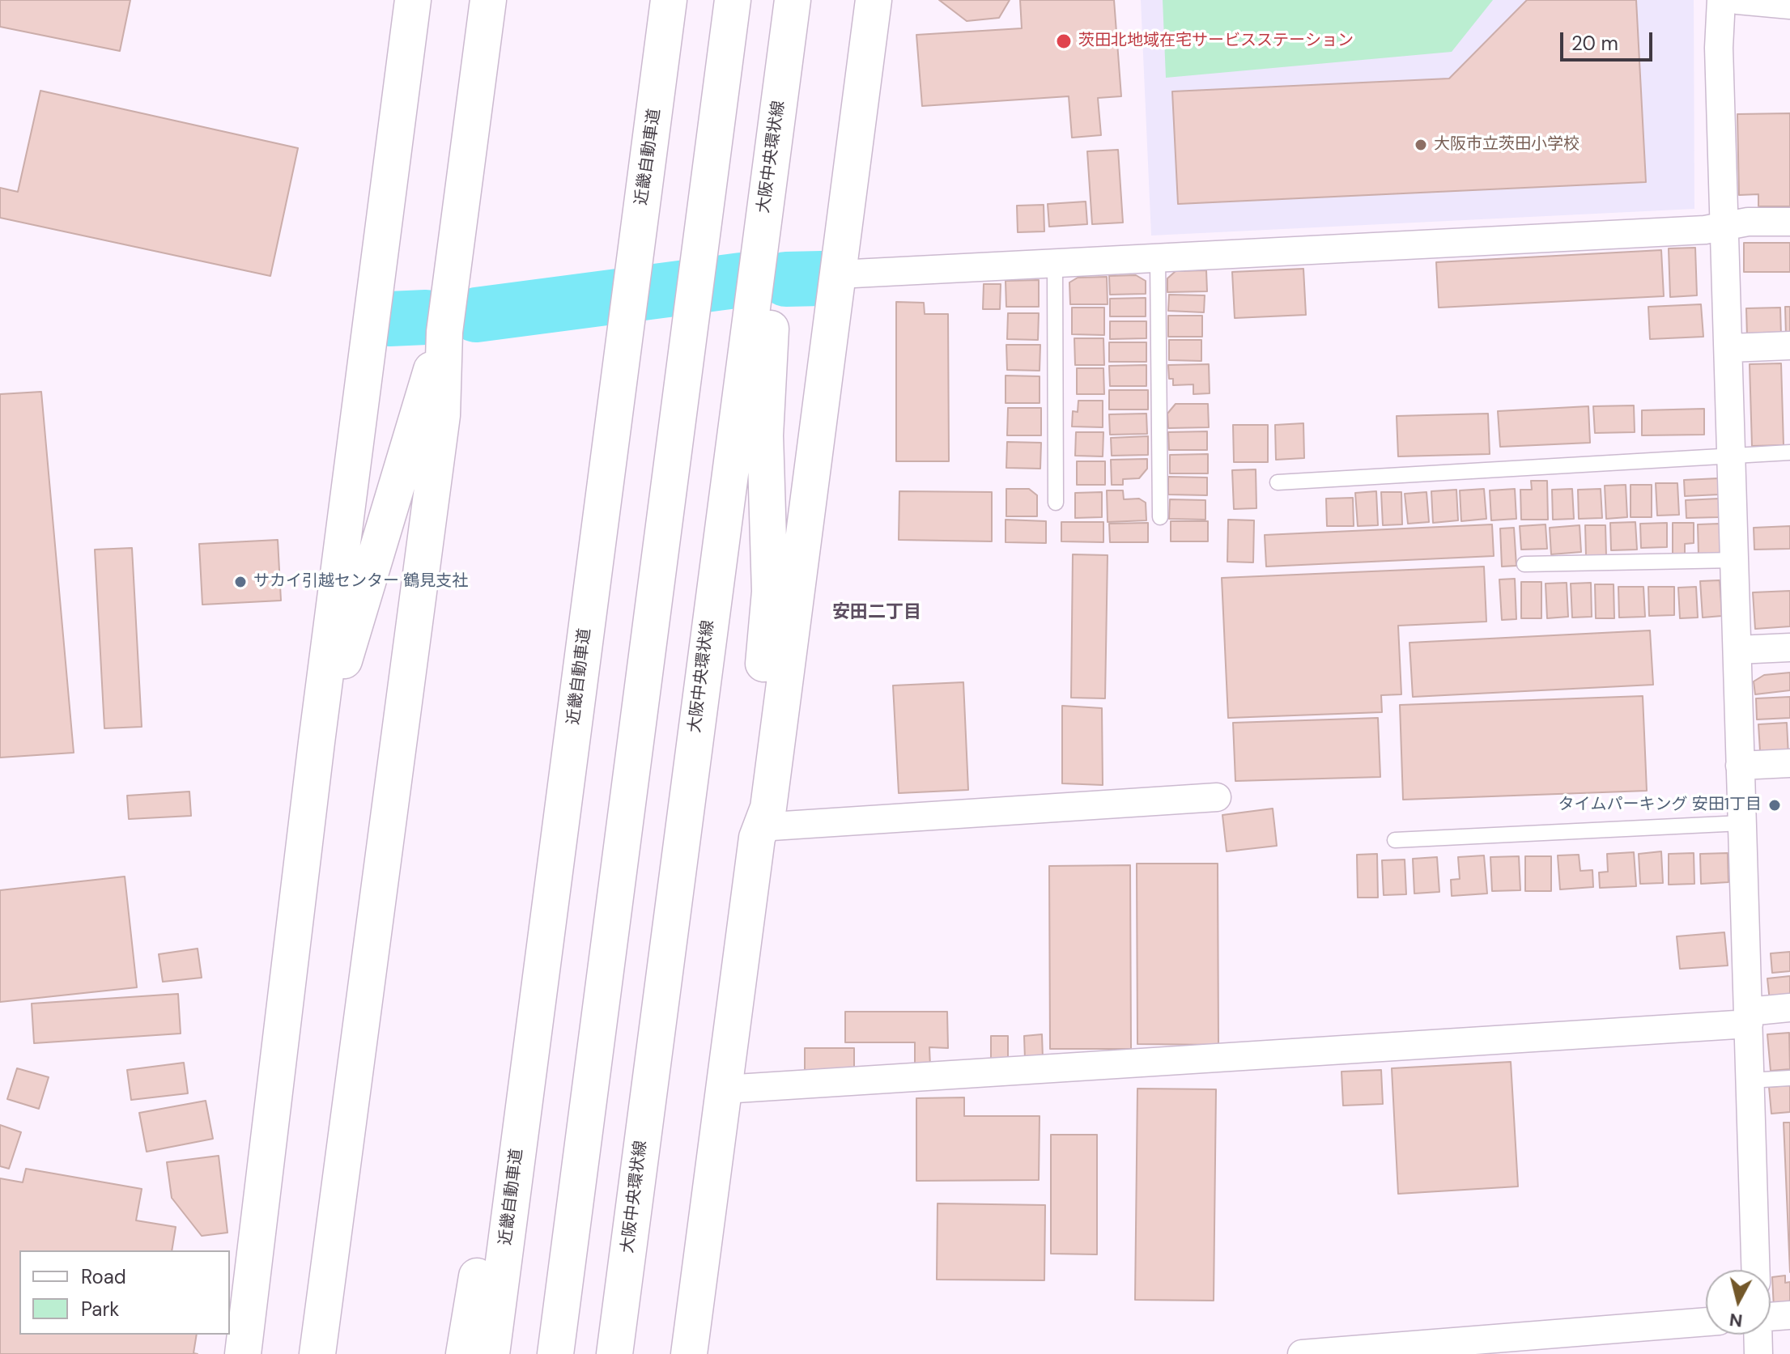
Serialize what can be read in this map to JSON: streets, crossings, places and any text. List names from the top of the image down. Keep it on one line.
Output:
{"streets":{"main road":["近畿自動車道","大阪中央環状線"]},"districts":["安田二丁目"],"places":["茨田北地域在宅サービスステーション","大阪市立茨田小学校","サカイ引越センター 鶴見支社","タイムパーキング 安田1丁目"],"legend":["Road","Park"],"scale_bar":"20 m","north":"bottom"}
